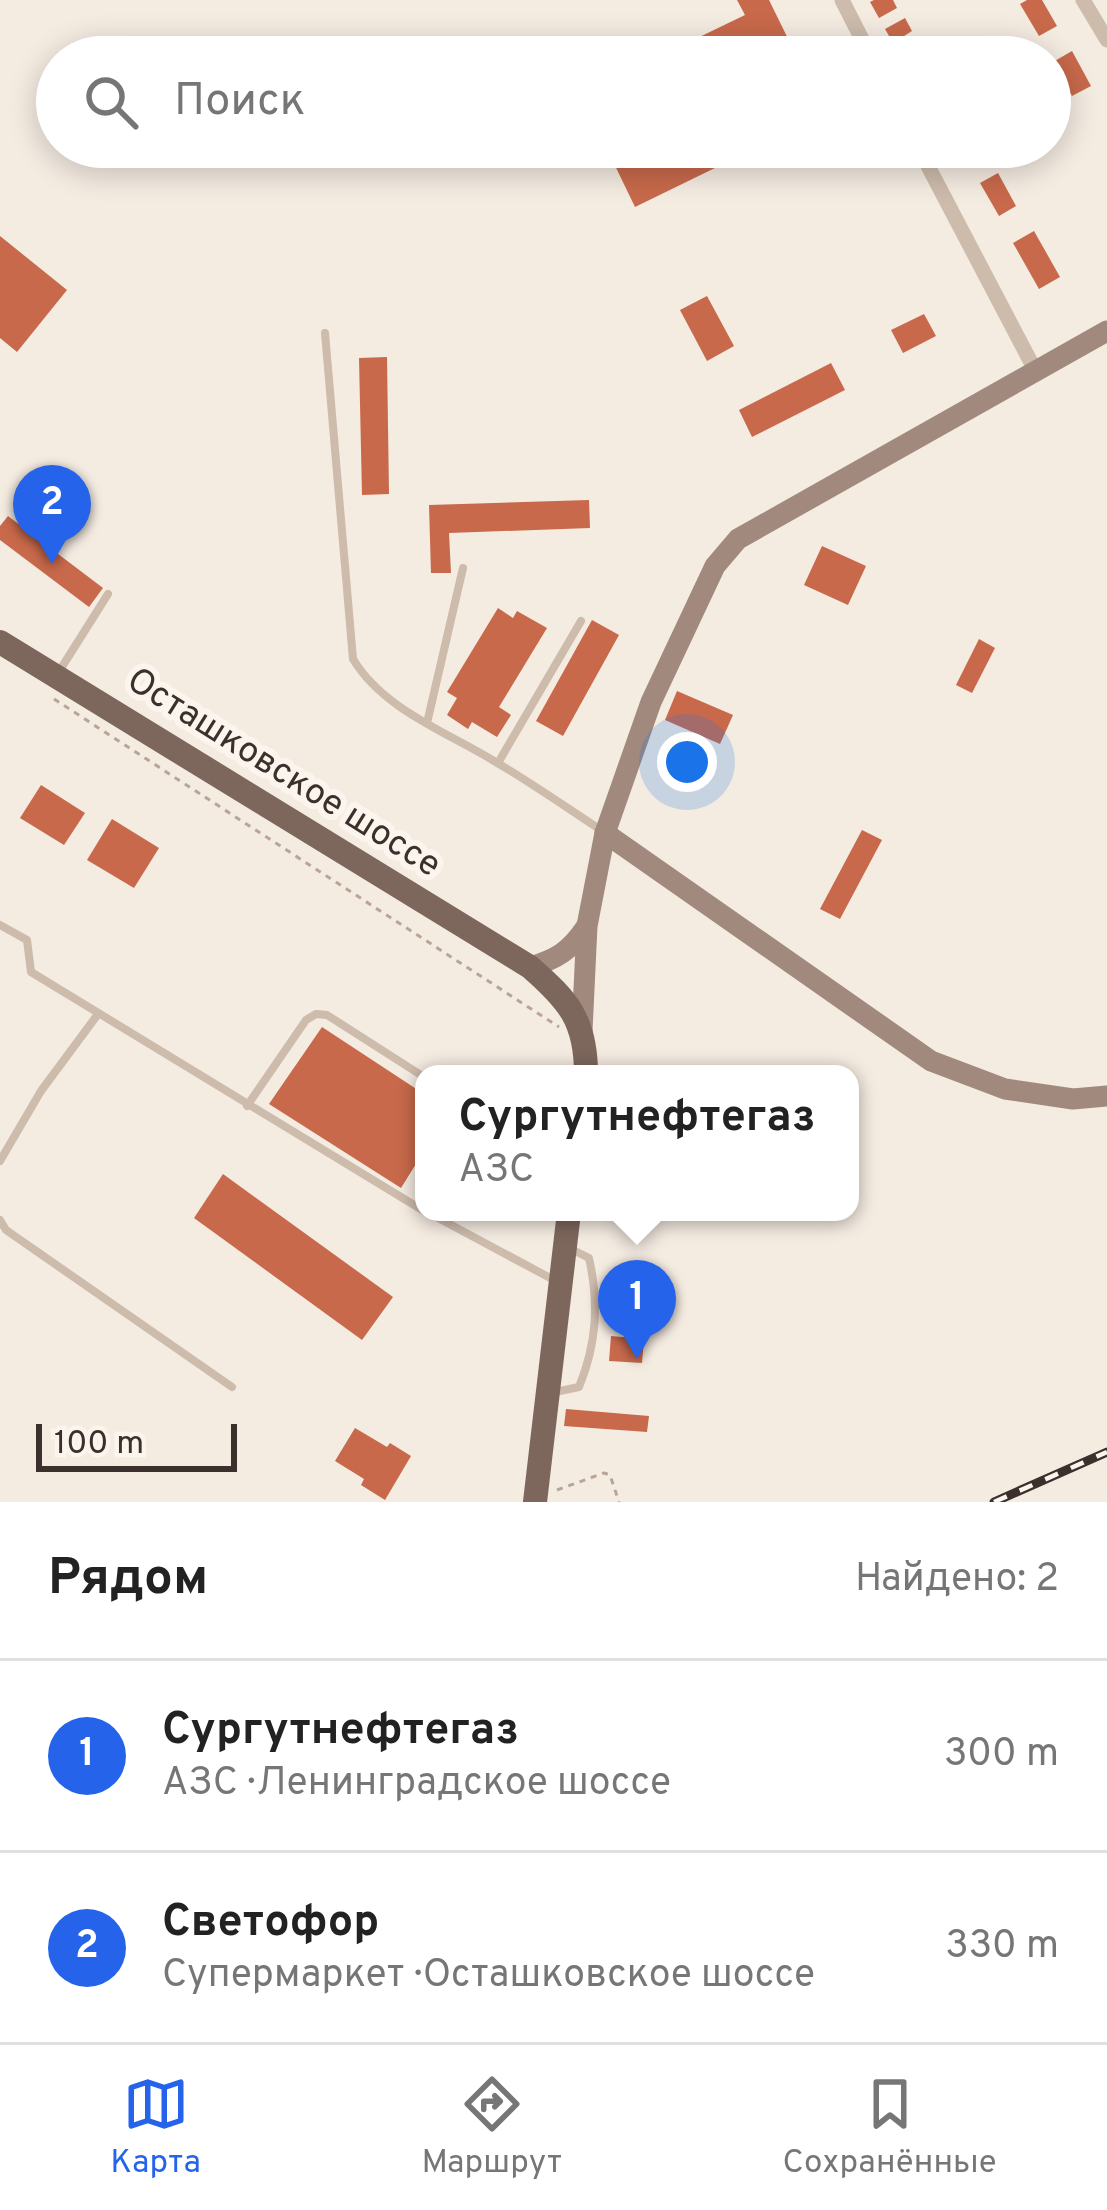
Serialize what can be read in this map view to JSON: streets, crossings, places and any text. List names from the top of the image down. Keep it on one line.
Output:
{"streets":{"main road":["Осташковское шоссе"]},"scale_bar":"100 m","page":{"search":"Поиск","pins":["2","1"],"popup":["Сургутнефтегаз","АЗС"],"scale":"100 m","heading":["Рядом","Найдено: 2"],"list":[{"mark":"1","name":"Сургутнефтегаз","note":"АЗС · Ленинградское шоссе","value":"300 m"},{"mark":"2","name":"Светофор","note":"Супермаркет · Осташковское шоссе","value":"330 m"}],"nav":["Карта","Маршрут","Сохранённые"]}}
